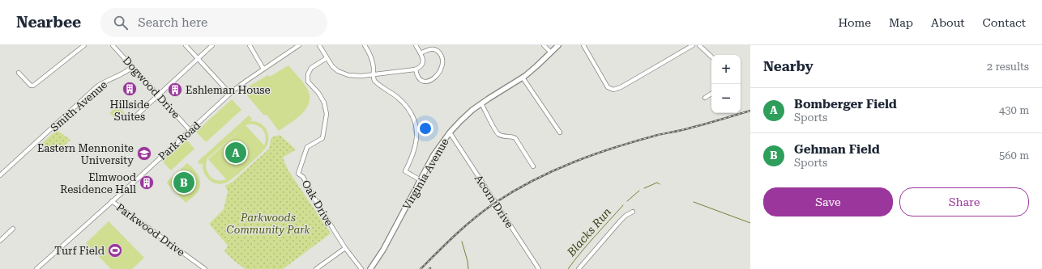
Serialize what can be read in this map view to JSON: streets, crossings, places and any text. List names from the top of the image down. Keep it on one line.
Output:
{"streets":{"main road":["Virginia Avenue"],"street":["Dogwood Drive","Smith Avenue","Park Road","Acorn Drive","Oak Drive","Parkwood Drive"]},"crossings":[["Dogwood Drive","Smith Avenue"],["Dogwood Drive","Park Road"],["Park Road","Parkwood Drive"],["Virginia Avenue","Acorn Drive"]],"water":["Blacks Run"],"parks":["Parkwoods Community Park"],"places":{"building":["Hillside Suites","Eshleman House","Elmwood Residence Hall"],"school or university":["Eastern Mennonite University"],"sports":["Turf Field"]},"page":{"header":"Nearbee","search":"Search here","nav":["Home","Map","About","Contact"],"heading":["Nearby","2 results"],"map_buttons":["+","−"],"list":[{"mark":"A","name":"Bomberger Field","note":"Sports","value":"430 m"},{"mark":"B","name":"Gehman Field","note":"Sports","value":"560 m"}],"pins":["A","B"],"buttons":["Save","Share"]}}
